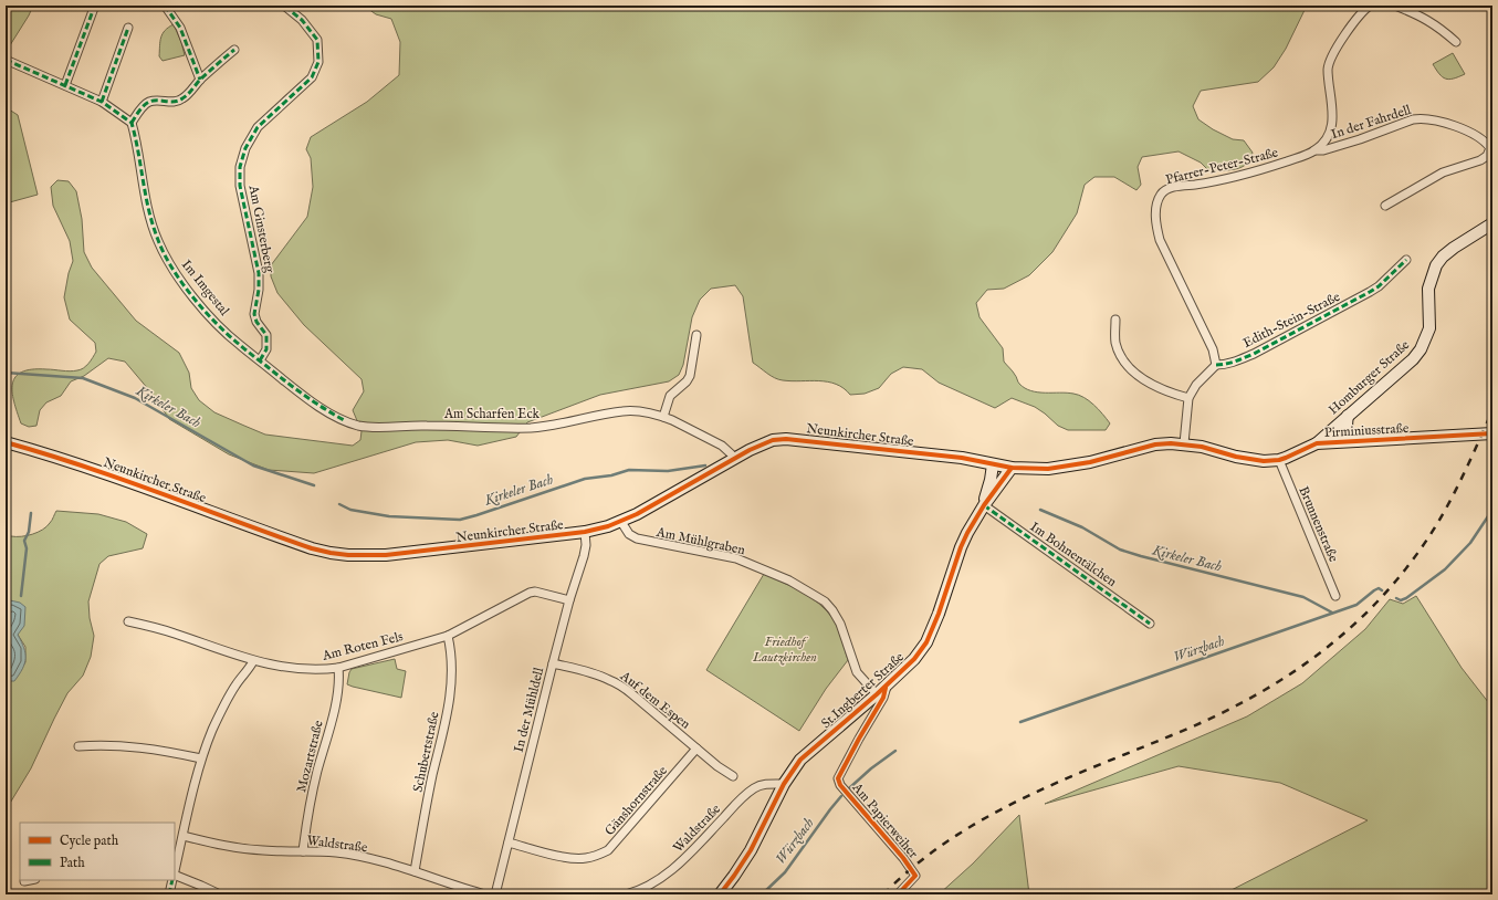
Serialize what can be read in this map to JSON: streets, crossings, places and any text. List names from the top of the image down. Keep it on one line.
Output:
{"streets":{"main road":["Homburger Straße","Pirminiusstraße","Neunkircher Straße","St.Ingberter Straße"],"street":["In der Fahrdell","Pfarrer-Peter-Straße","Am Ginsterberg","Im Imgestal","Edith-Stein-Straße","Am Scharfen Eck","Brunnenstraße","Am Mühlgraben","Im Bohnentälchen","Am Roten Fels","Auf dem Espen","In der Mühldell","Schubertstraße","Mozartstraße","Gänshornstraße","Am Papierweiher","Waldstraße"]},"crossings":[["In der Fahrdell","Pfarrer-Peter-Straße"],["Pfarrer-Peter-Straße","Edith-Stein-Straße"],["Am Ginsterberg","Im Imgestal"],["Im Imgestal","Am Scharfen Eck"],["Homburger Straße","Pirminiusstraße"],["Am Scharfen Eck","Neunkircher Straße"],["Pirminiusstraße","Neunkircher Straße"],["Pirminiusstraße","Brunnenstraße"],["Pirminiusstraße","St.Ingberter Straße"],["Neunkircher Straße","Am Mühlgraben"],["Neunkircher Straße","St.Ingberter Straße"],["Neunkircher Straße","In der Mühldell"],["Am Mühlgraben","St.Ingberter Straße"],["Im Bohnentälchen","St.Ingberter Straße"],["Am Roten Fels","In der Mühldell"],["Am Roten Fels","Schubertstraße"],["Am Roten Fels","Mozartstraße"],["St.Ingberter Straße","Am Papierweiher"],["St.Ingberter Straße","Waldstraße"],["Auf dem Espen","In der Mühldell"],["Auf dem Espen","Gänshornstraße"],["In der Mühldell","Gänshornstraße"],["Schubertstraße","Waldstraße"],["Mozartstraße","Waldstraße"]],"water":["Kirkeler Bach","Würzbach"],"parks":["Friedhof Lautzkirchen"],"legend":["Cycle path","Path"]}
